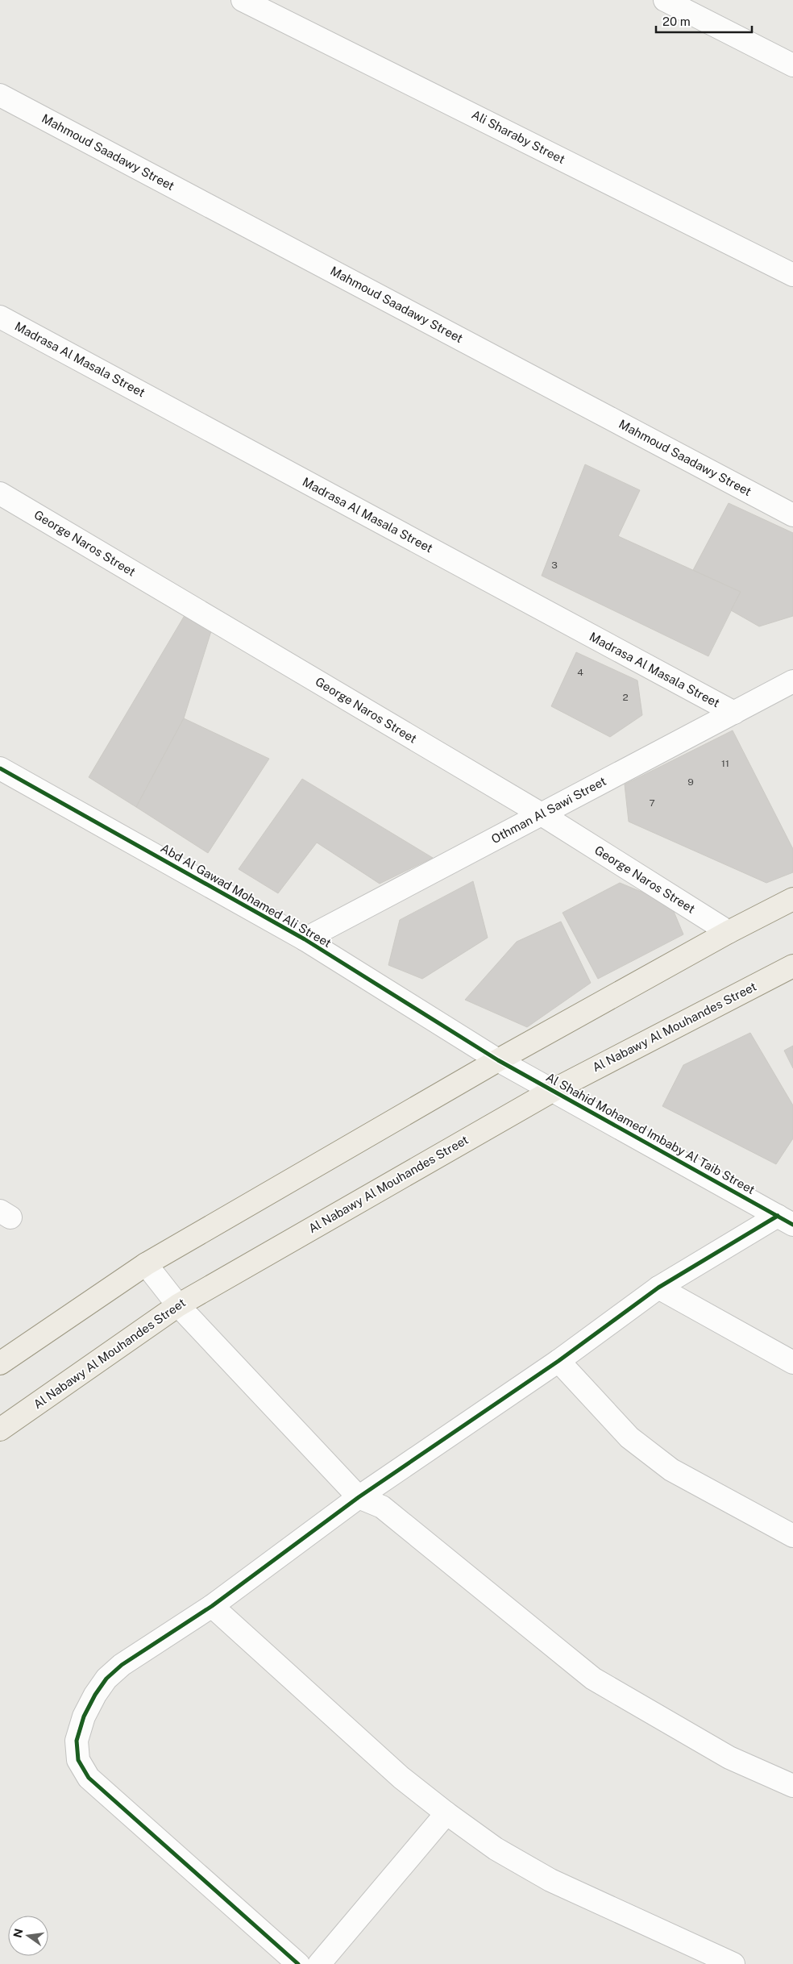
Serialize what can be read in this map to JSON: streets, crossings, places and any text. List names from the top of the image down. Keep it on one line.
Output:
{"streets":{"main road":["Al Nabawy Al Mouhandes Street"],"street":["Ali Sharaby Street","Mahmoud Saadawy Street","Madrasa Al Masala Street","George Naros Street","Othman Al Sawi Street","Abd Al Gawad Mohamed Ali Street","Al Shahid Mohamed Imbaby Al Taib Street"]},"crossings":[["Madrasa Al Masala Street","Othman Al Sawi Street"],["George Naros Street","Othman Al Sawi Street"],["Othman Al Sawi Street","Abd Al Gawad Mohamed Ali Street"],["Abd Al Gawad Mohamed Ali Street","Al Shahid Mohamed Imbaby Al Taib Street"],["Al Nabawy Al Mouhandes Street","Al Shahid Mohamed Imbaby Al Taib Street"]],"house_numbers":["3","4","2","11","9","7"],"scale_bar":"20 m","north":"left"}
